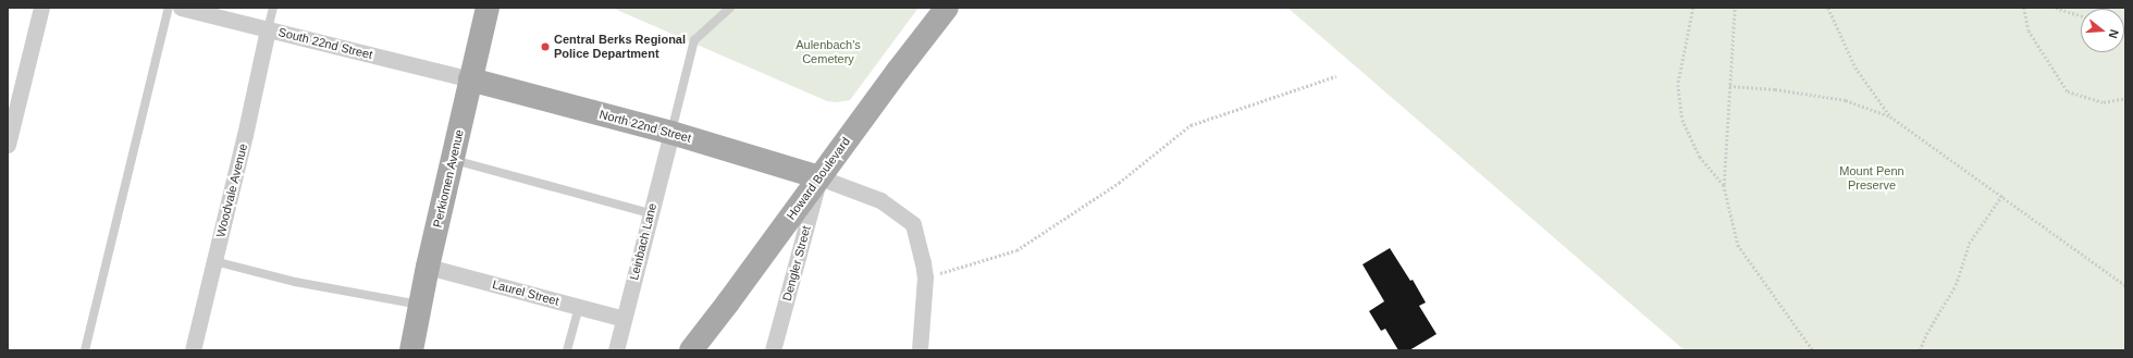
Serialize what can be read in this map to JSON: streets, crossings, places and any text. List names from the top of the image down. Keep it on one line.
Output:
{"streets":{"main road":["North 22nd Street","Perkiomen Avenue","Howard Boulevard"],"street":["South 22nd Street","Woodvale Avenue","Leinbach Lane","Dengler Street","Laurel Street"]},"crossings":[["South 22nd Street","North 22nd Street"],["South 22nd Street","Perkiomen Avenue"],["South 22nd Street","Woodvale Avenue"],["North 22nd Street","Perkiomen Avenue"],["North 22nd Street","Howard Boulevard"],["North 22nd Street","Leinbach Lane"],["North 22nd Street","Dengler Street"],["Perkiomen Avenue","Laurel Street"],["Howard Boulevard","Dengler Street"],["Leinbach Lane","Laurel Street"]],"parks":["Aulenbach's Cemetery","Mount Penn Preserve"],"places":["Central Berks Regional Police Department"],"north":"right"}
